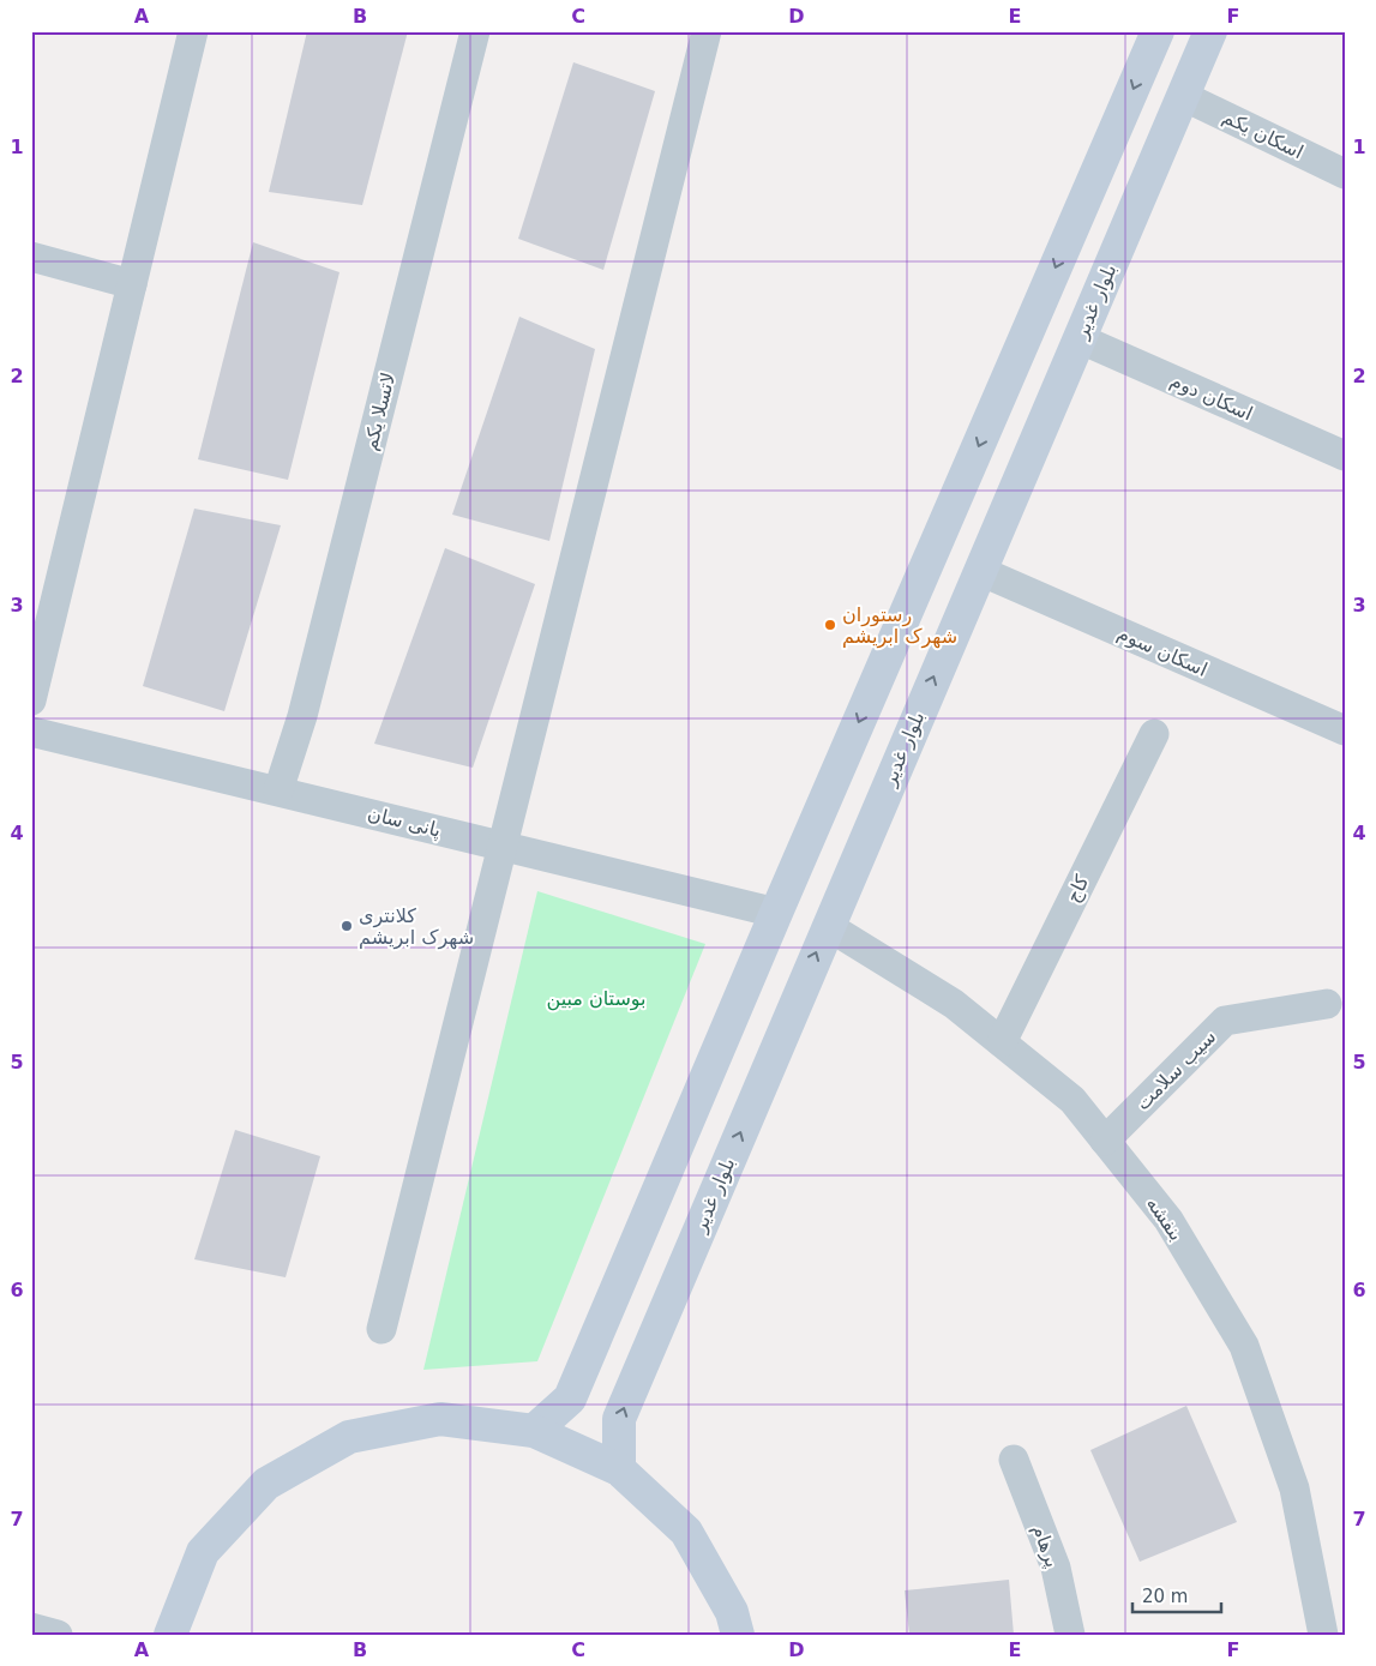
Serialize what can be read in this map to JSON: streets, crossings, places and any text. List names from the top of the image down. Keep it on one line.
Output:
{"streets":{"street":["اسکان یکم","بلوار غدیر","اسکان دوم","لاتسلا یکم","اسکان سوم","پانی سان","کاج","سیب سلامت","بنفشه","پرهام"]},"crossings":[["اسکان یکم","بلوار غدیر"],["بلوار غدیر","اسکان دوم"],["بلوار غدیر","اسکان سوم"],["بلوار غدیر","بنفشه"],["لاتسلا یکم","پانی سان"],["کاج","بنفشه"],["سیب سلامت","بنفشه"]],"parks":["بوستان مبین"],"places":["رستوران شهرک ابریشم","کلانتری شهرک ابریشم"],"scale_bar":"20 m","grid":{"columns":["A","B","C","D","E","F"],"rows":["1","2","3","4","5","6","7"]}}
